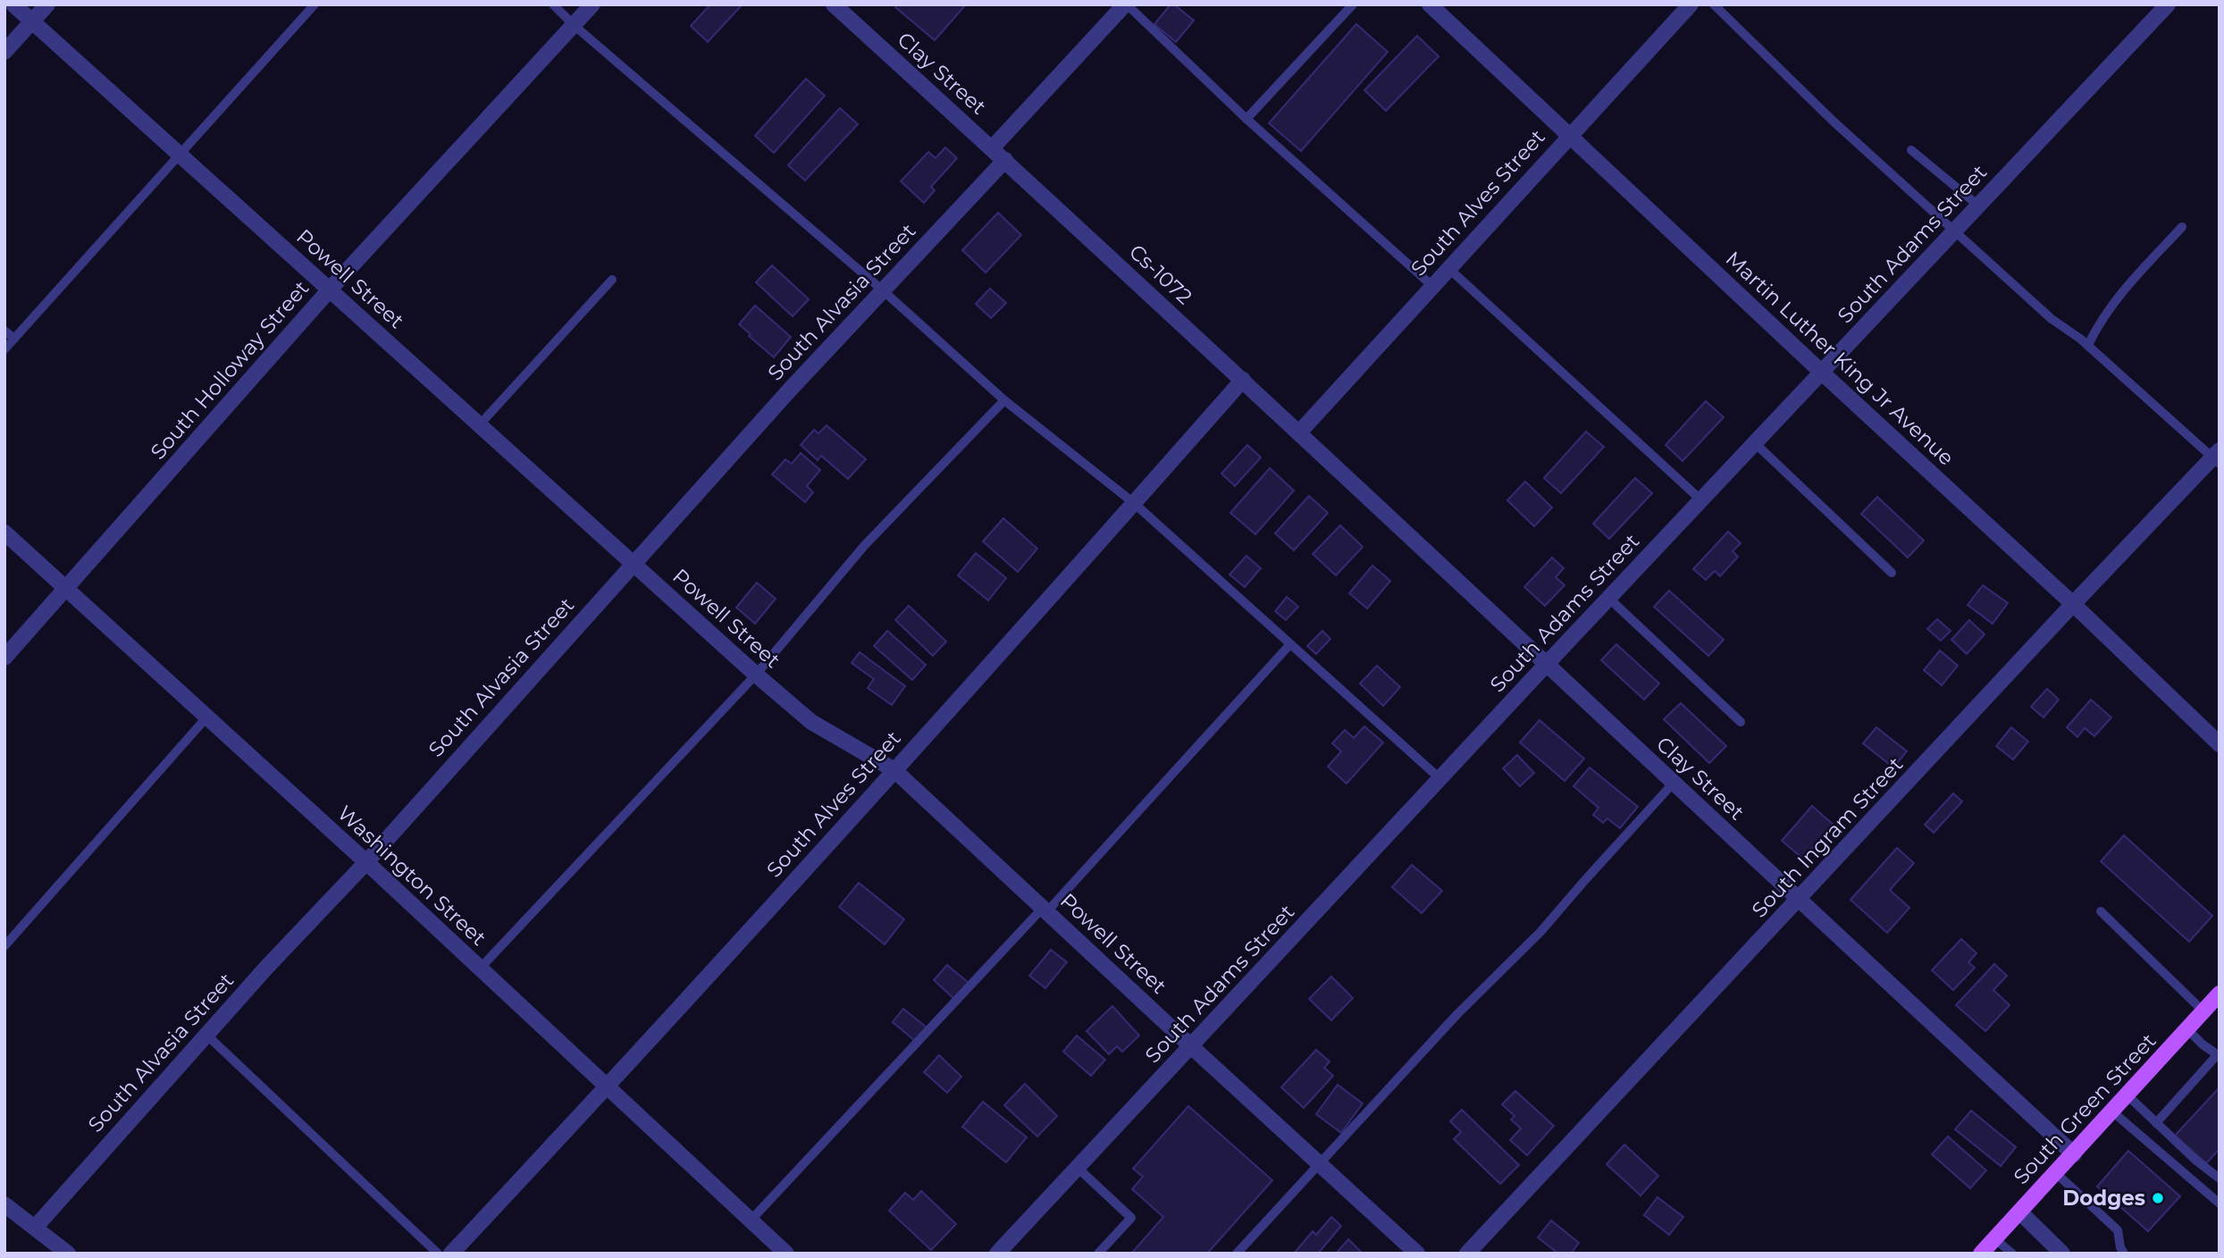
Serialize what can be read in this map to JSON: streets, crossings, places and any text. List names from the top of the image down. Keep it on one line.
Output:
{"streets":{"main road":["South Green Street"],"street":["Clay Street","South Alves Street","South Adams Street","Cs-1072","Powell Street","South Alvasia Street","Martin Luther King Jr Avenue","South Holloway Street","South Ingram Street","Washington Street"]},"crossings":[["Clay Street","South Alves Street"],["Clay Street","South Adams Street"],["Clay Street","Cs-1072"],["Clay Street","South Ingram Street"],["Clay Street","South Green Street"],["South Alves Street","Cs-1072"],["South Alves Street","Powell Street"],["South Alves Street","Martin Luther King Jr Avenue"],["South Alves Street","Washington Street"],["South Adams Street","Powell Street"],["South Adams Street","Martin Luther King Jr Avenue"],["Cs-1072","South Alvasia Street"],["Powell Street","South Alvasia Street"],["Powell Street","South Holloway Street"],["South Alvasia Street","Washington Street"],["Martin Luther King Jr Avenue","South Ingram Street"],["South Holloway Street","Washington Street"]],"places":["Dodges"]}
